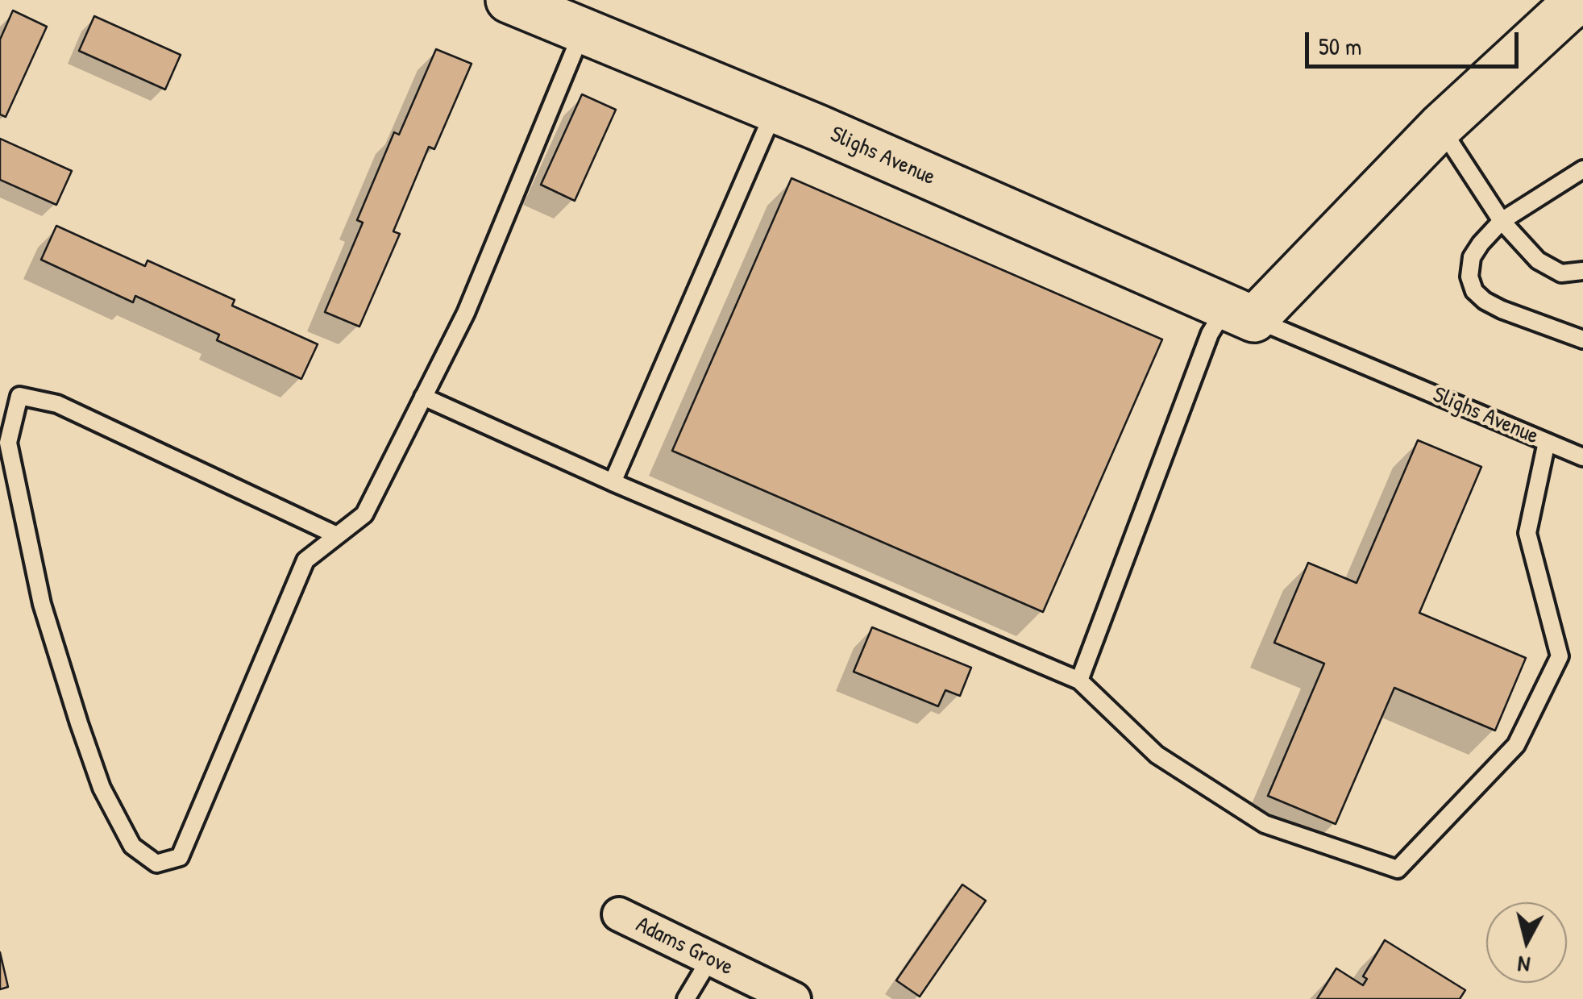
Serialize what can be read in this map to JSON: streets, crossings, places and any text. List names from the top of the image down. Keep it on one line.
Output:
{"streets":{"street":["Slighs Avenue","Adams Grove"]},"scale_bar":"50 m","north":"bottom"}
